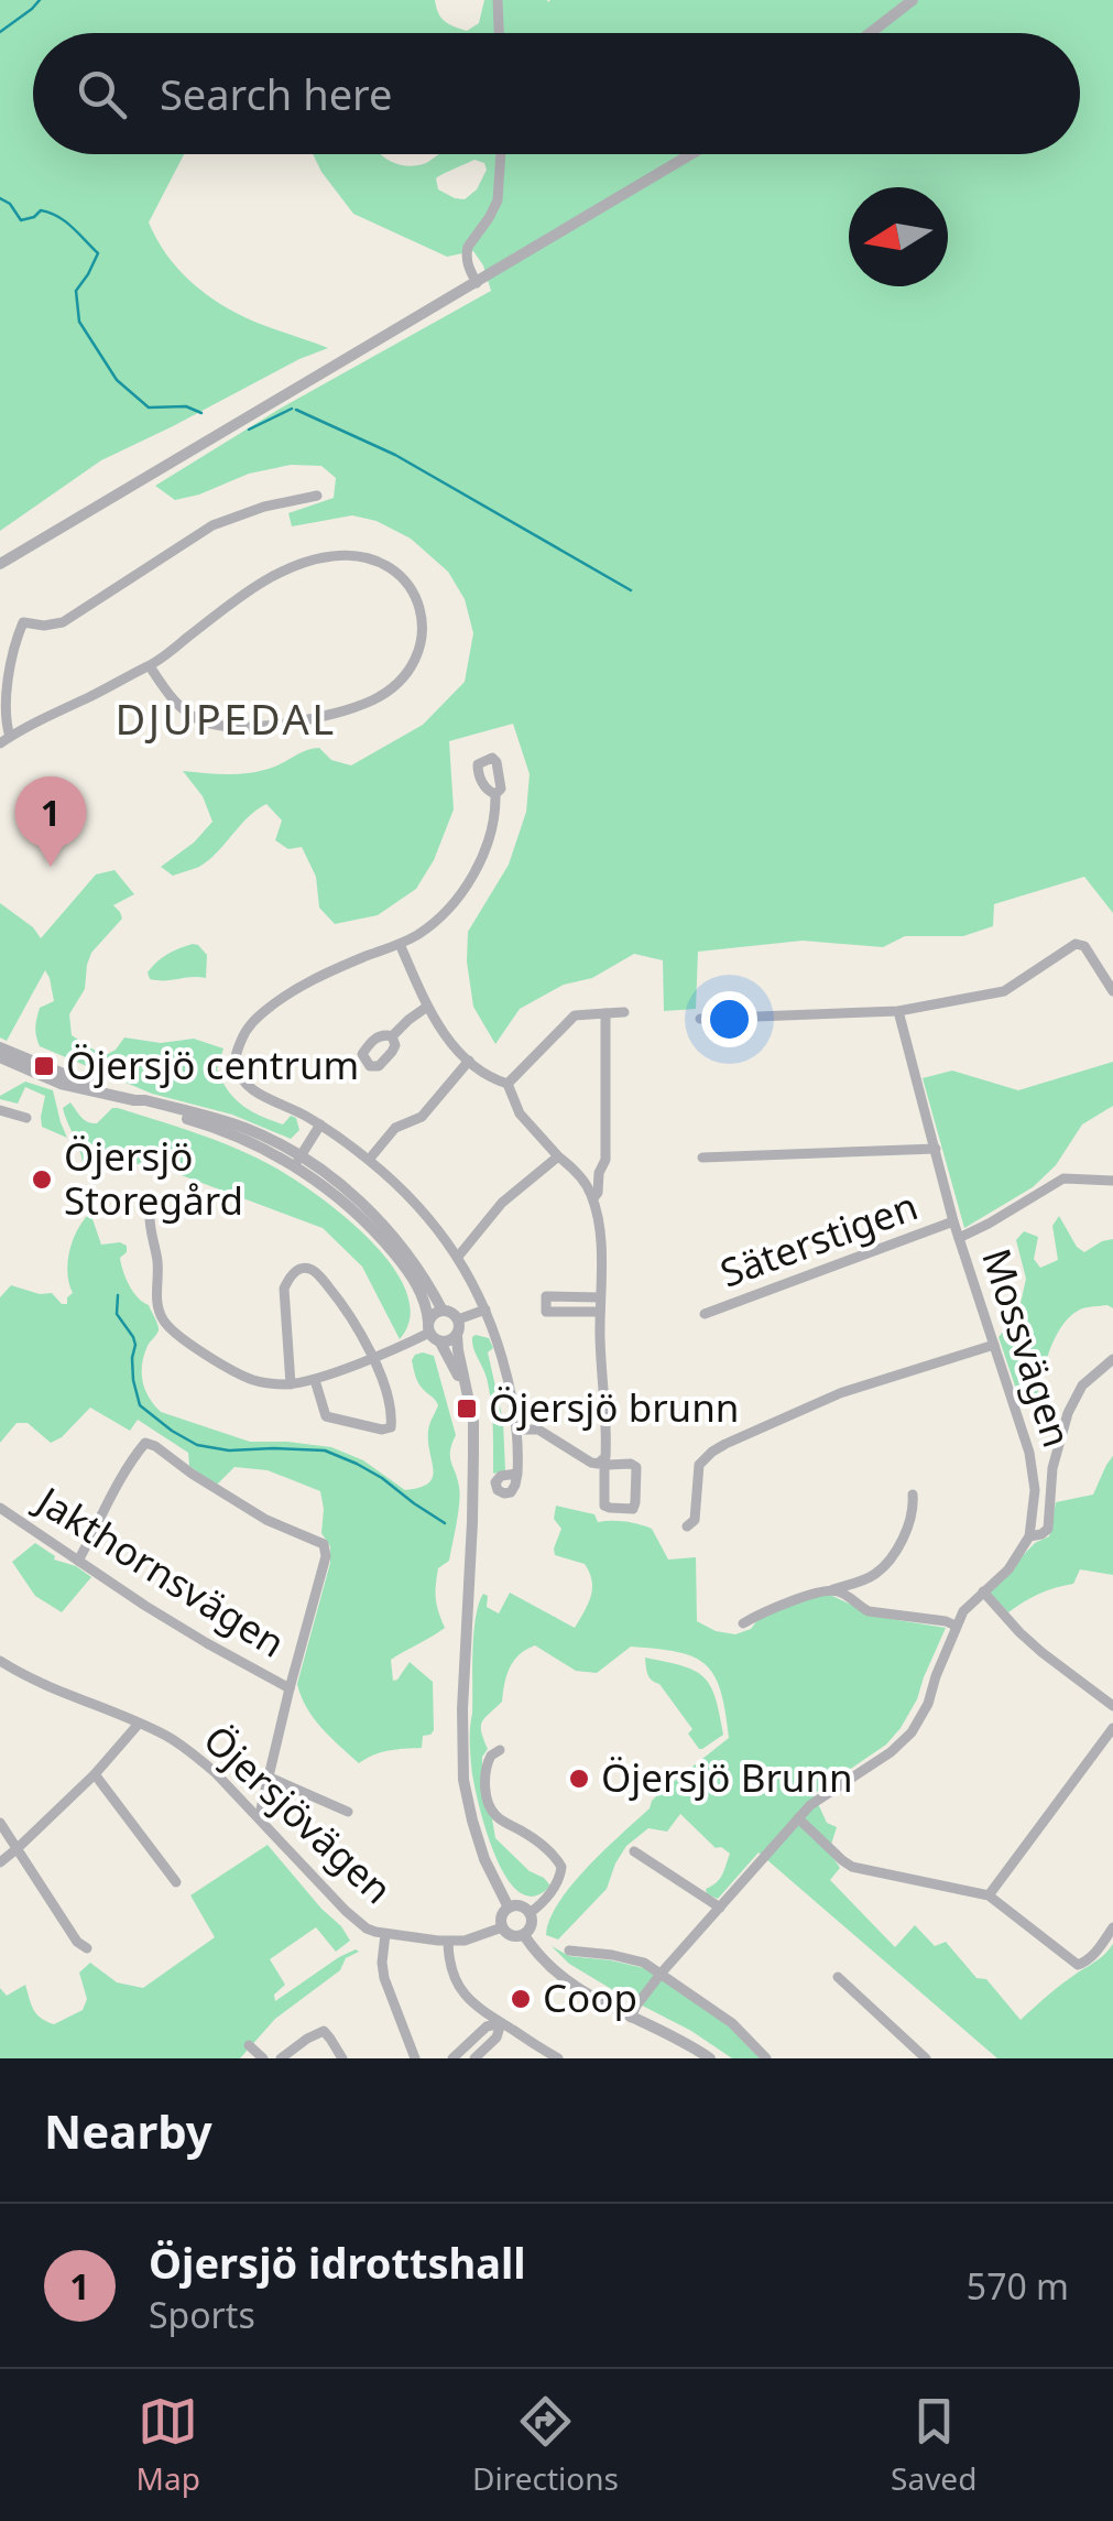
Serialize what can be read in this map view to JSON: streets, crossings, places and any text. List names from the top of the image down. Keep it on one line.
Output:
{"streets":{"street":["Säterstigen","Mossvägen","Jakthornsvägen","Öjersjövägen"]},"crossings":[["Säterstigen","Mossvägen"]],"districts":["DJUPEDAL"],"places":{"transit":["Öjersjö centrum","Öjersjö brunn"],"other":["Öjersjö Storegård","Öjersjö Brunn","Coop"]},"north":"left","page":{"search":"Search here","pins":"1","heading":"Nearby","list":[{"mark":"1","name":"Öjersjö idrottshall","note":"Sports","value":"570 m"}],"nav":["Map","Directions","Saved"]}}
